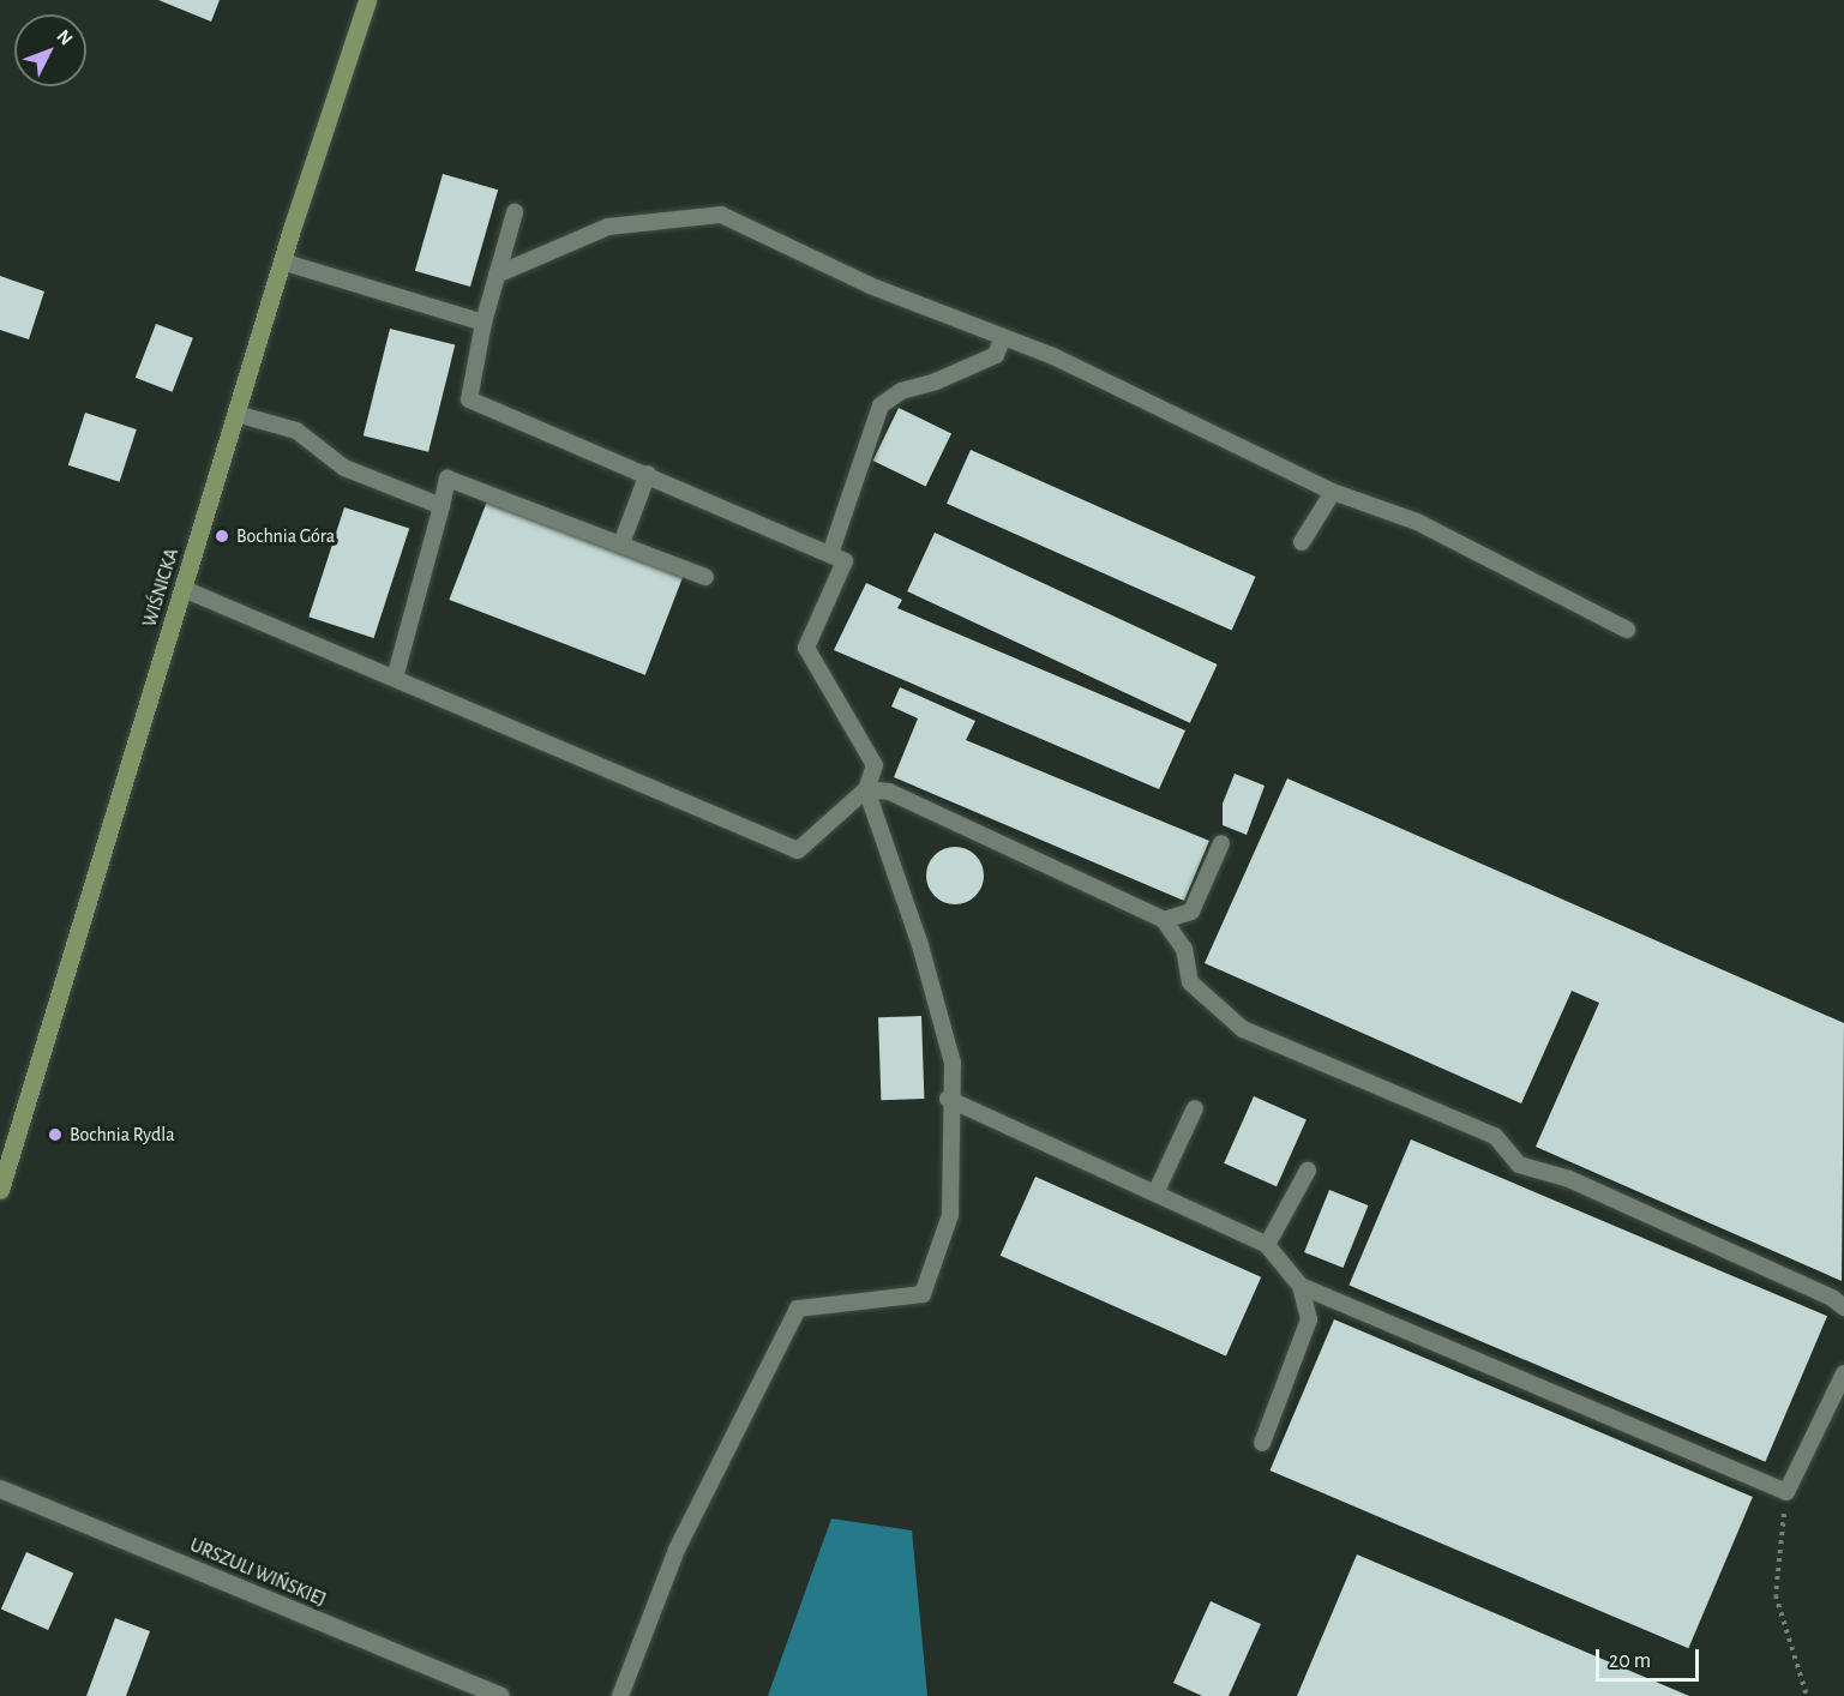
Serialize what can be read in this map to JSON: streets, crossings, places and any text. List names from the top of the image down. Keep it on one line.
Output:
{"streets":{"main road":["WIŚNICKA"],"street":["URSZULI WIŃSKIEJ"]},"places":["Bochnia Góra","Bochnia Rydla"],"scale_bar":"20 m","north":"top right"}
